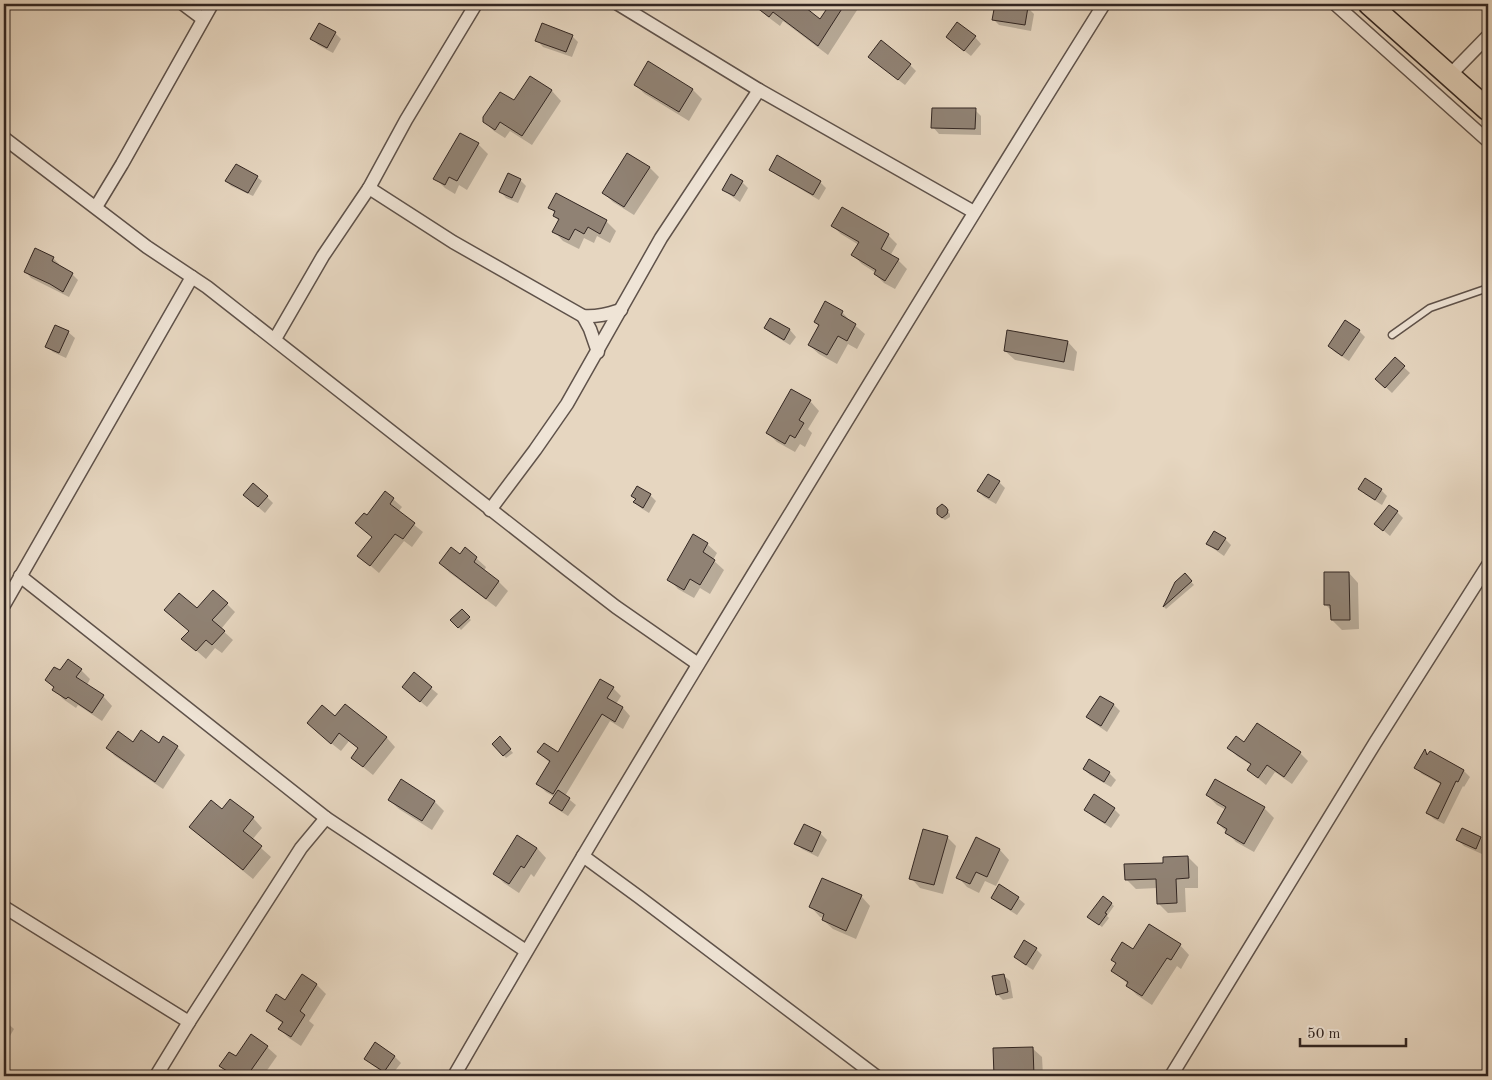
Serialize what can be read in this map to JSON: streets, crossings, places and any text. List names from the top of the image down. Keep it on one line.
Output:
{"scale_bar":"50 m"}
